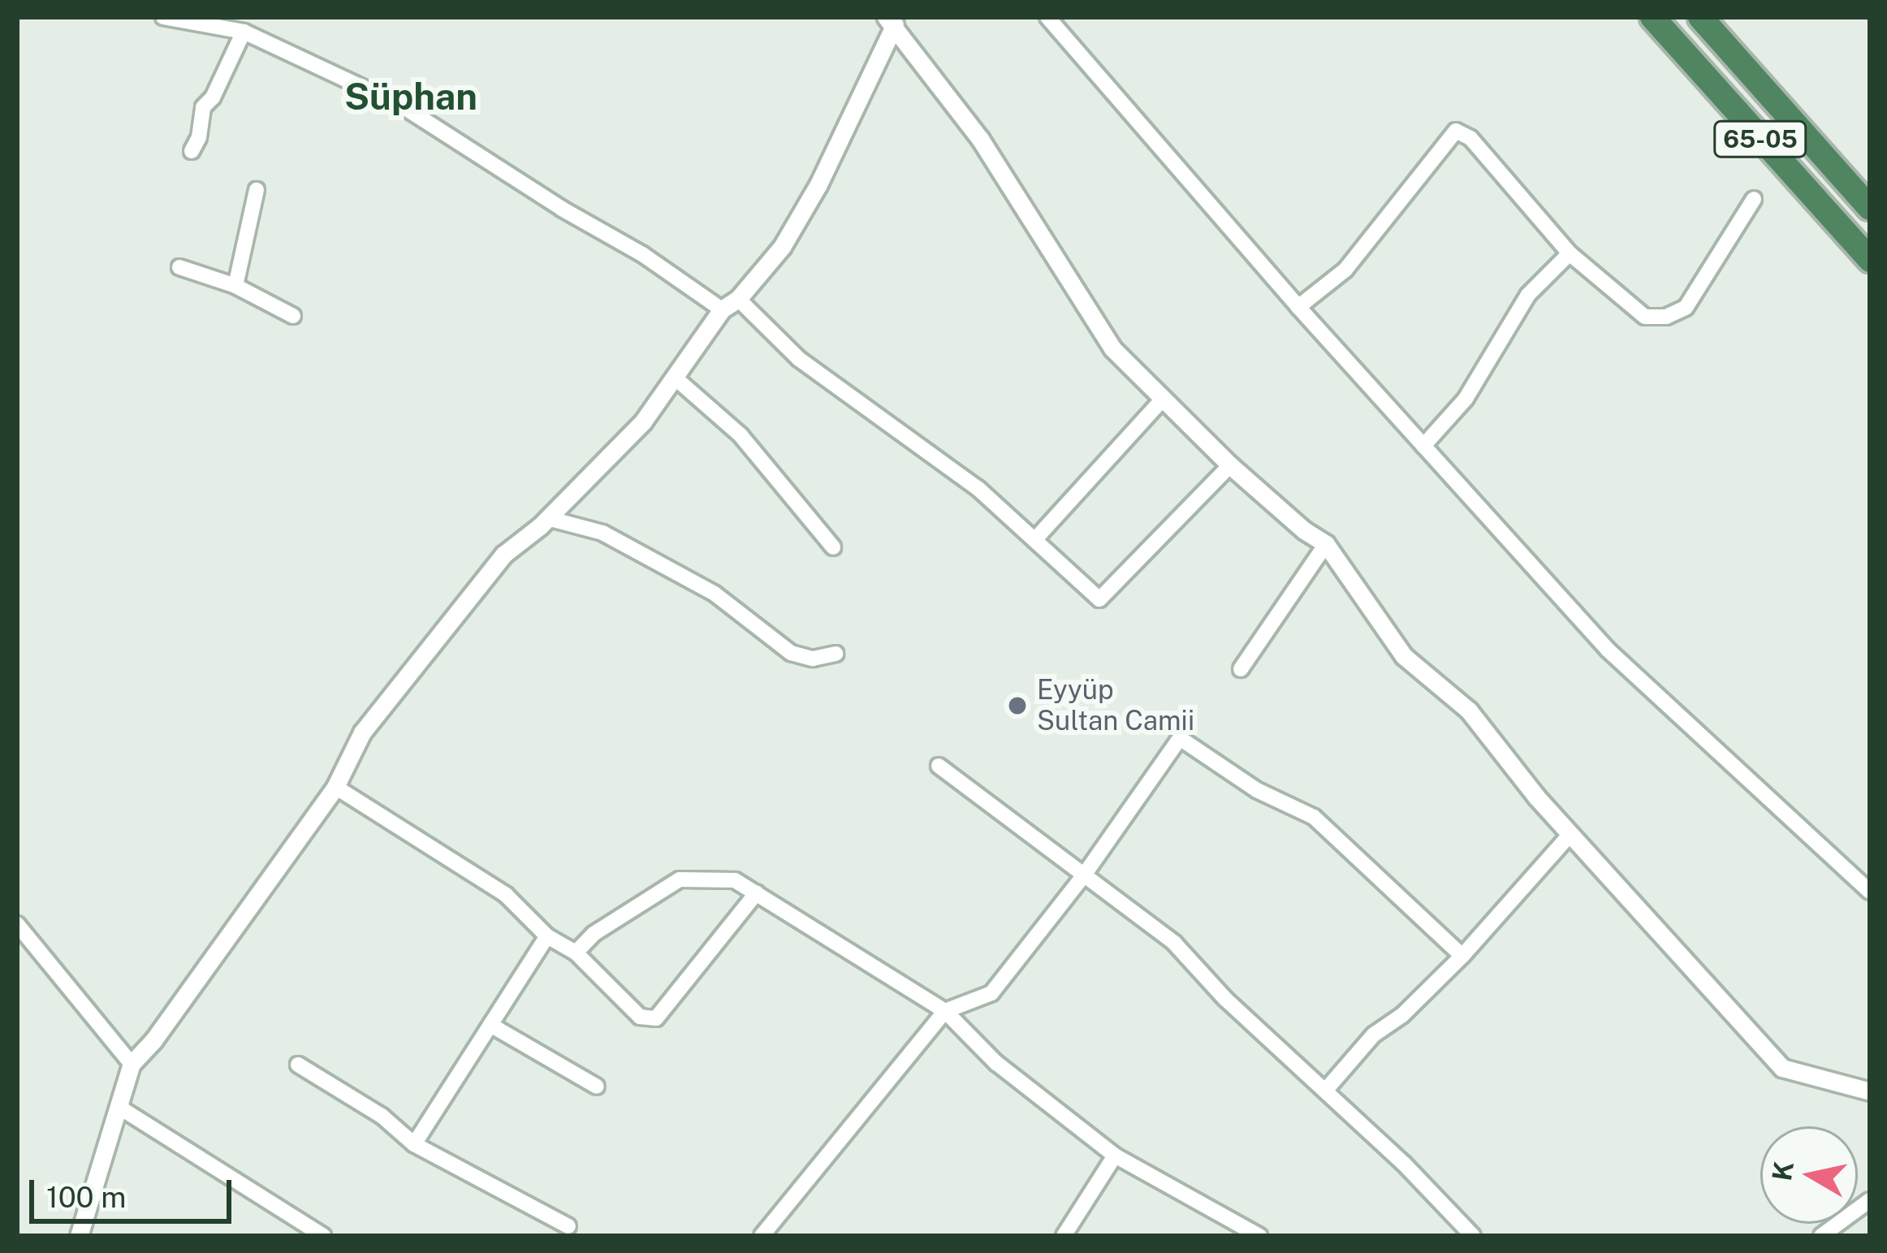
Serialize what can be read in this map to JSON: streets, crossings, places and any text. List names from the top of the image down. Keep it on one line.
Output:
{"streets":{"highway":["65-05"]},"districts":["Süphan"],"places":["Eyyüp Sultan Camii"],"scale_bar":"100 m","north":"left"}
